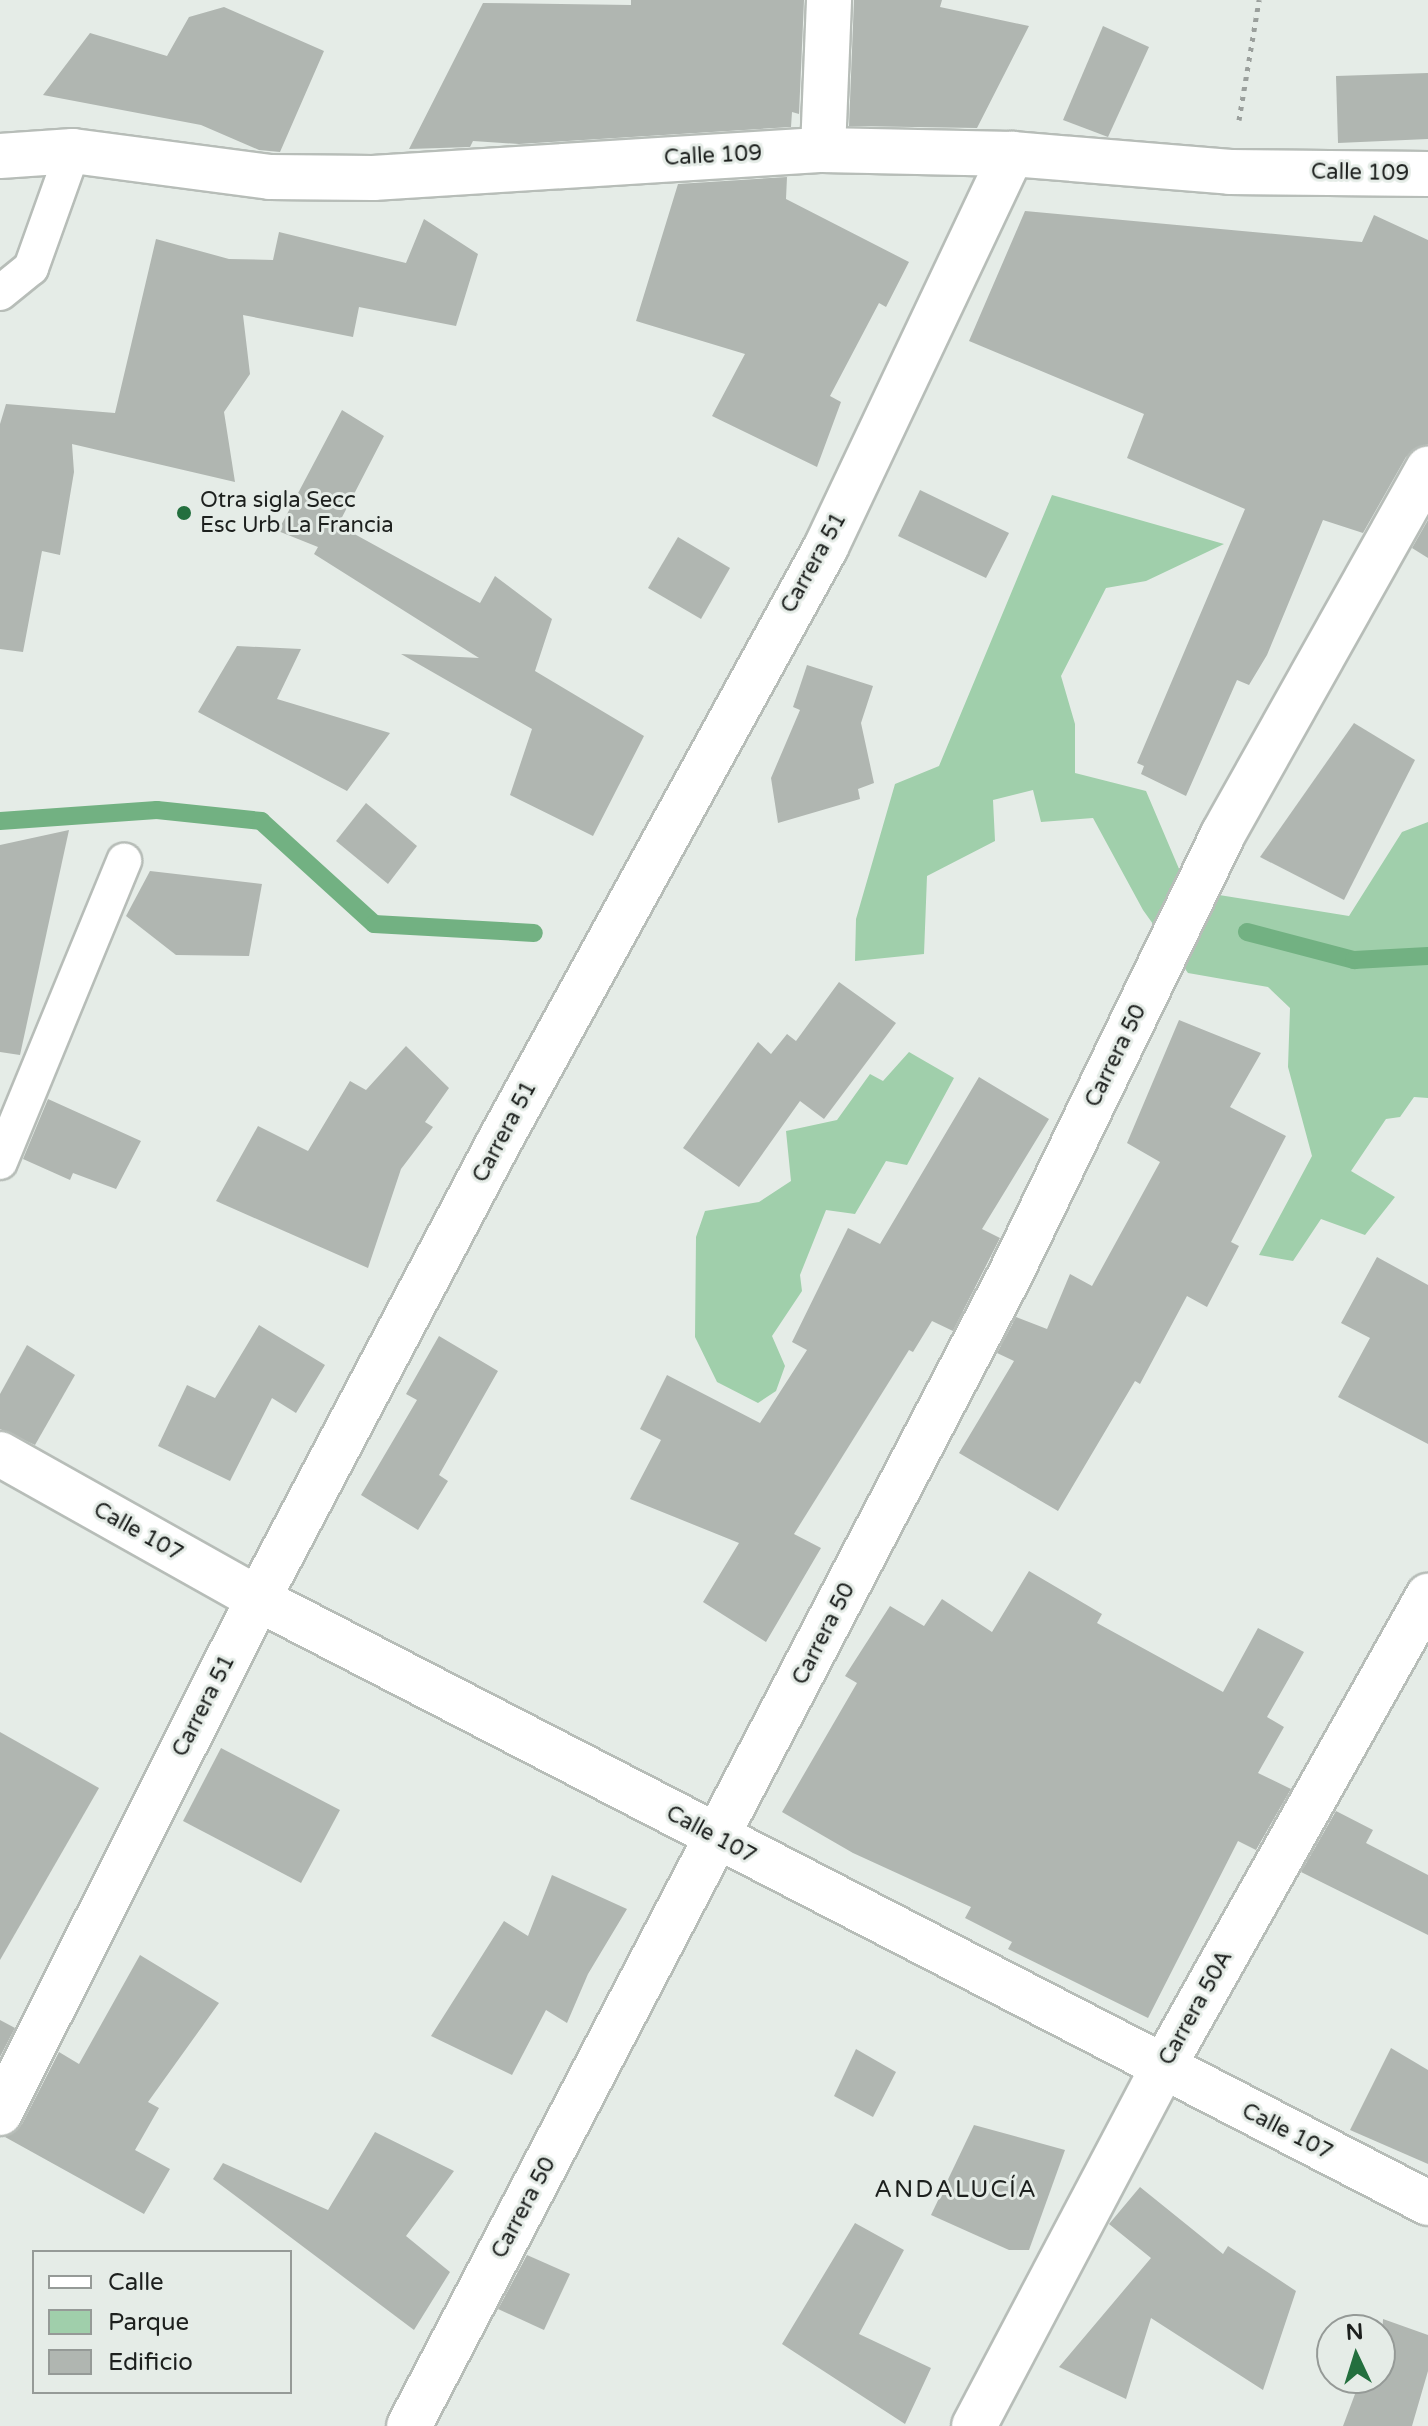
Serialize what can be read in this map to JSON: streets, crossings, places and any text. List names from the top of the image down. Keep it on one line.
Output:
{"streets":{"street":["Calle 109","Carrera 51","Carrera 50","Calle 107","Carrera 50A"]},"crossings":[["Calle 109","Carrera 51"],["Carrera 51","Calle 107"],["Carrera 50","Calle 107"],["Calle 107","Carrera 50A"]],"districts":["ANDALUCÍA"],"places":["Otra sigla Secc Esc Urb La Francia"],"legend":["Calle","Parque","Edificio"],"north":"top"}
